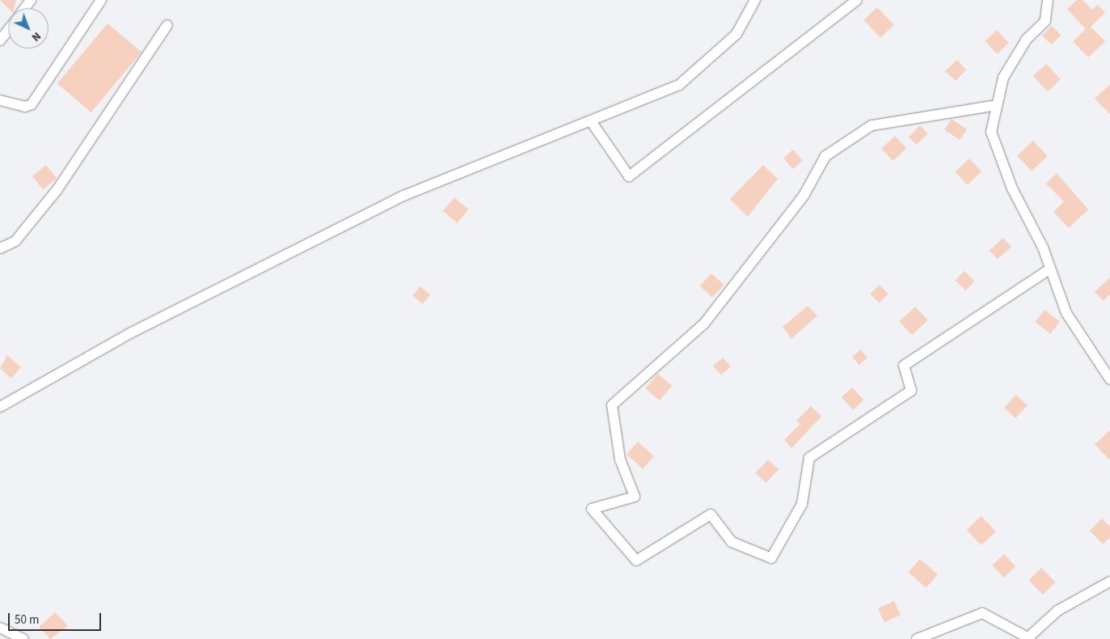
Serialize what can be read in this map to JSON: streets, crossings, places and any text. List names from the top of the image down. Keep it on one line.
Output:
{"scale_bar":"50 m","north":"bottom right"}
